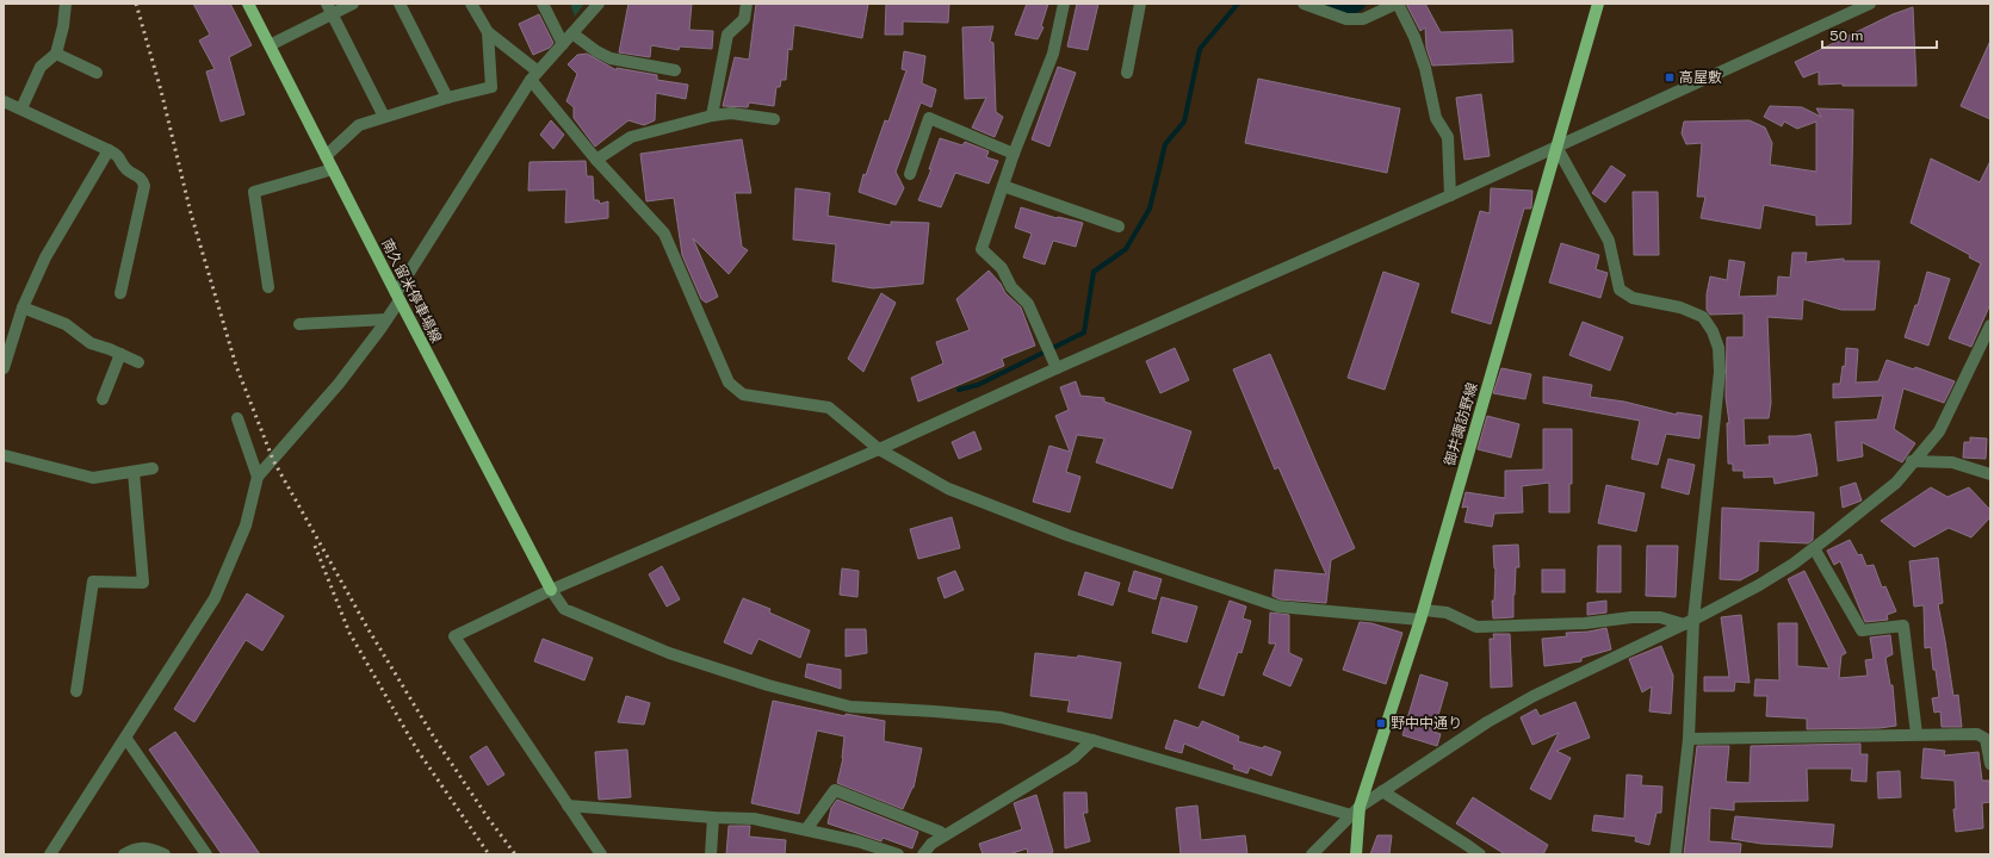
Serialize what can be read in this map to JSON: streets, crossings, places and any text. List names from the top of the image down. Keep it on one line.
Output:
{"streets":{"main road":["南久留米停車場線","御井諏訪野線"]},"places":{"transit":["高屋敷","野中中通り"]},"scale_bar":"50 m"}
